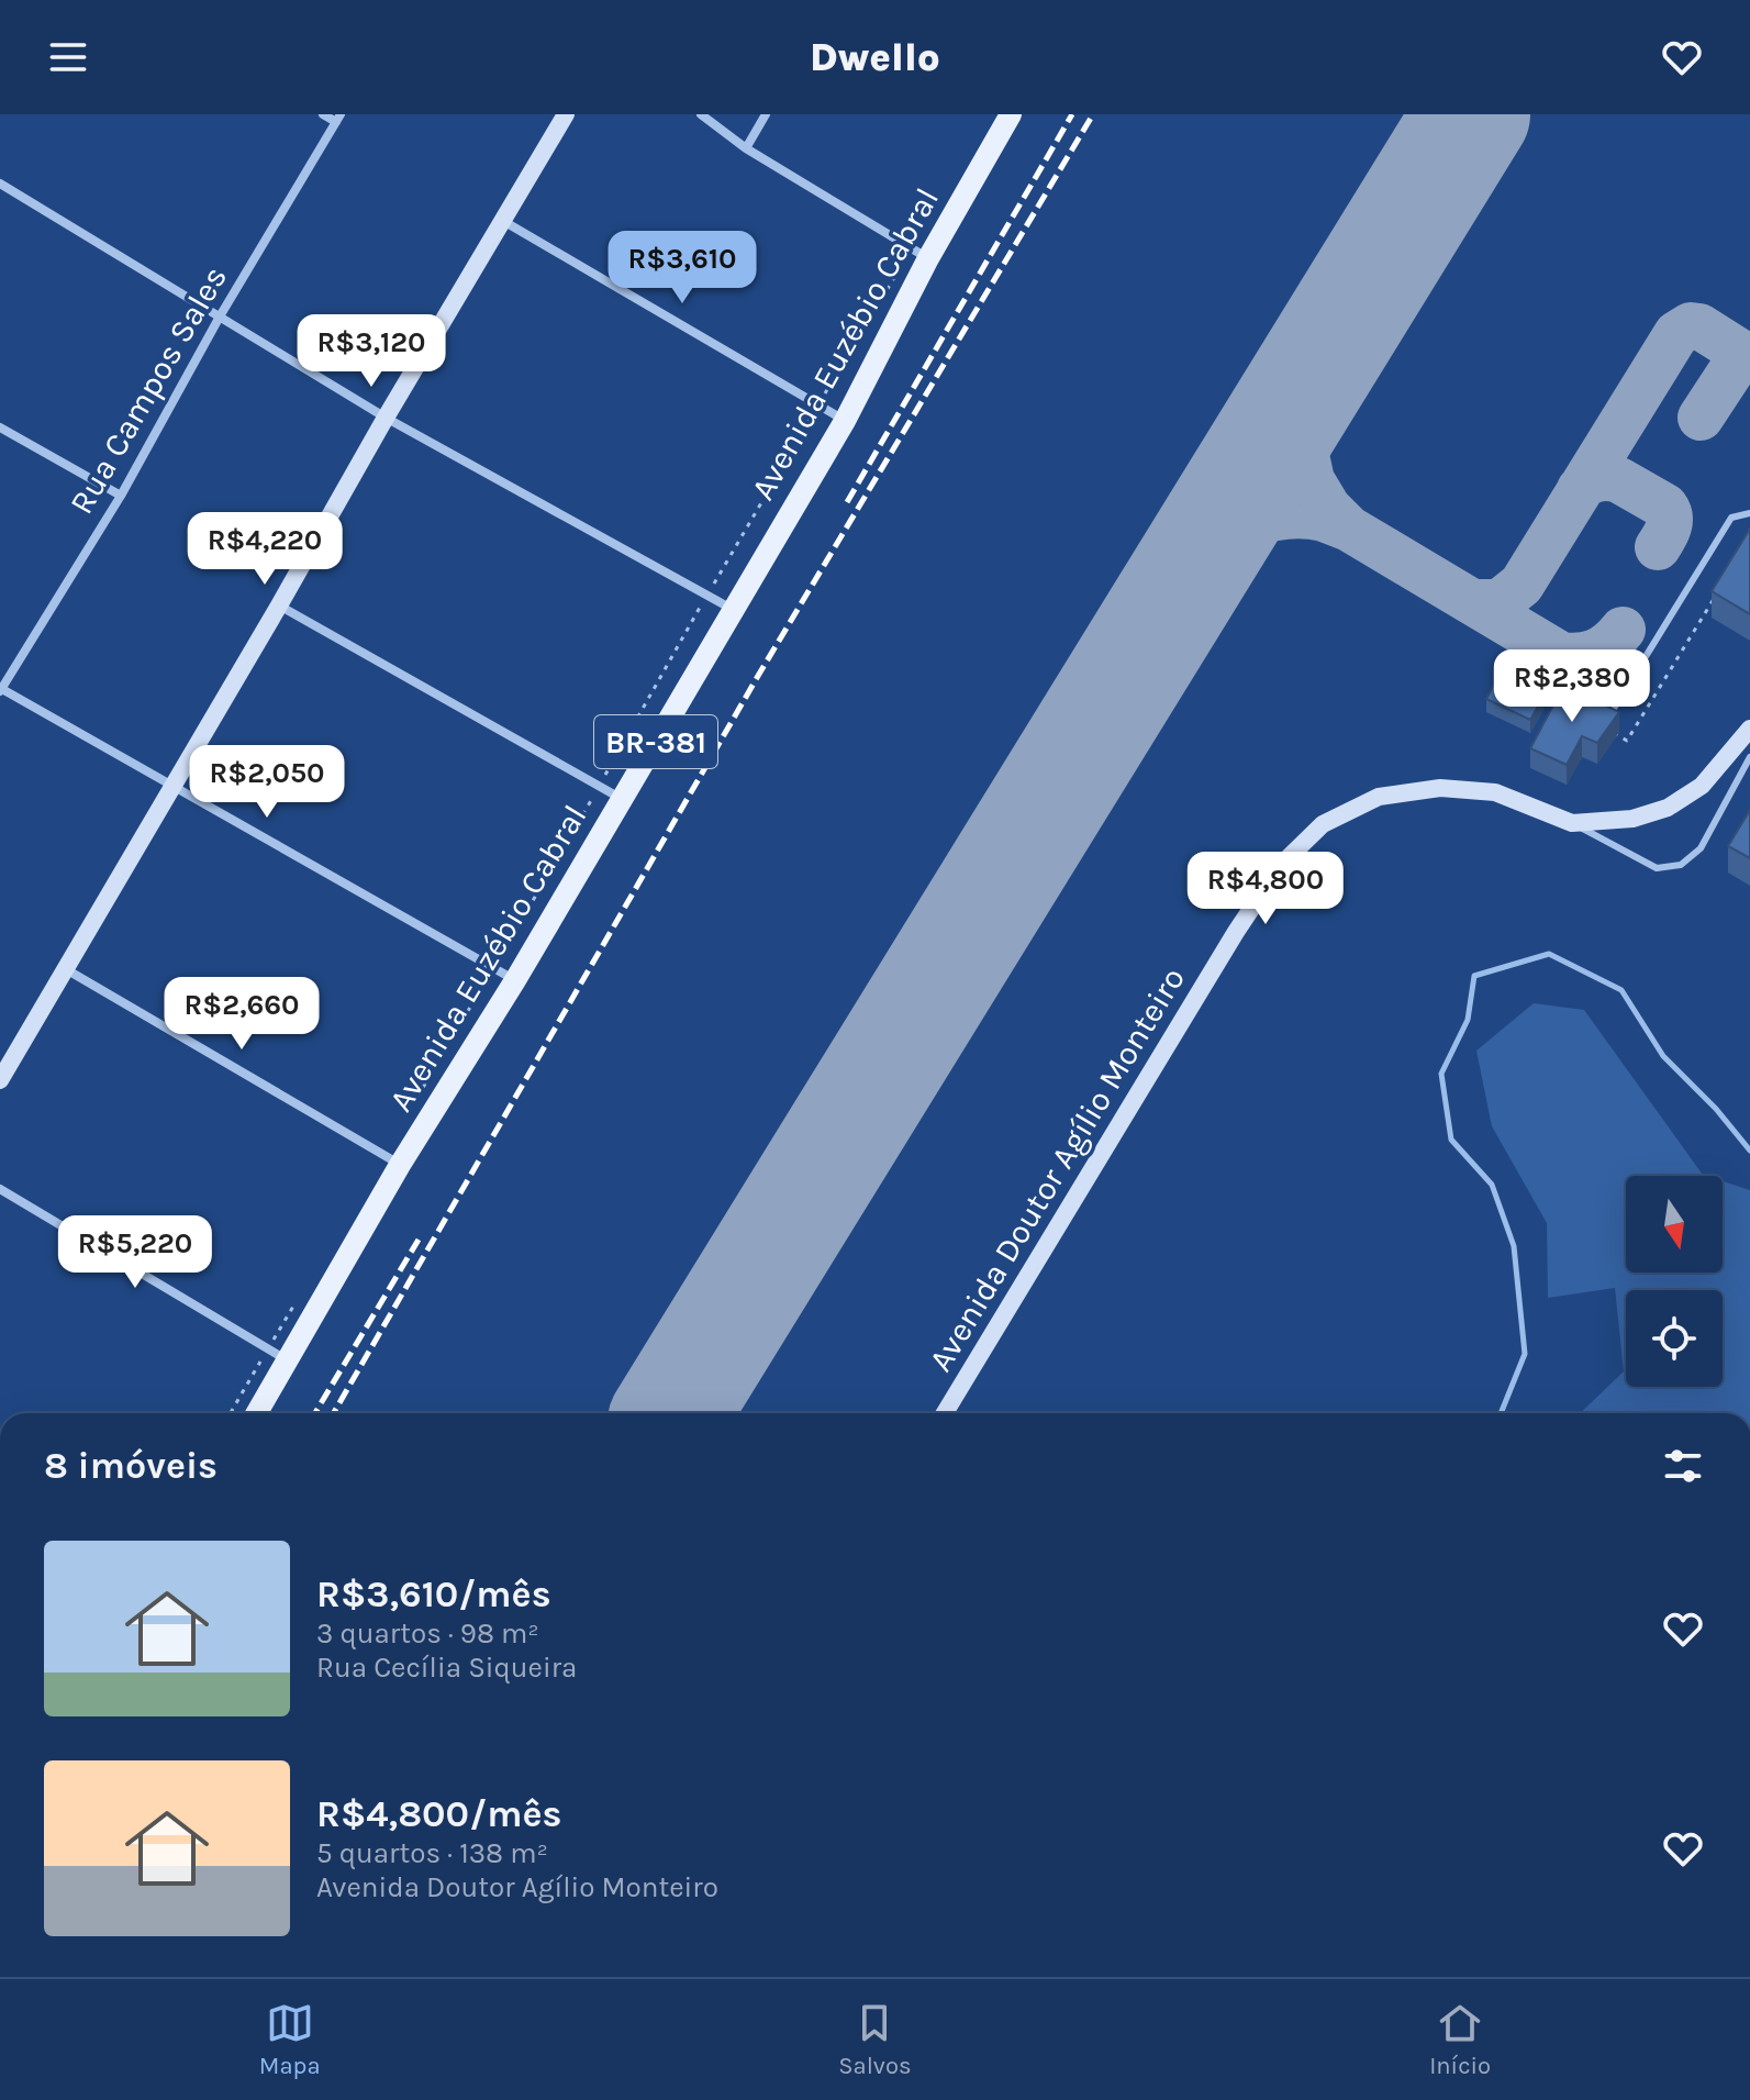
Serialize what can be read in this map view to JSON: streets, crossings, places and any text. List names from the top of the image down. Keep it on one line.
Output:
{"streets":{"main road":["Avenida Euzébio Cabral","BR-381"],"street":["Rua Campos Sales","Avenida Doutor Agílio Monteiro"]},"north":"bottom","page":{"header":"Dwello","price":["R$3,610","R$3,120","R$4,220","R$2,380","R$2,050","R$4,800","R$2,660","R$5,220"],"heading":"8 imóveis","list":[{"name":"R$3,610/mês","note":"3 quartos · 98 m² · Rua Cecília Siqueira"},{"name":"R$4,800/mês","note":"5 quartos · 138 m² · Avenida Doutor Agílio Monteiro"}],"tabs":["Mapa","Salvos","Início"]}}
